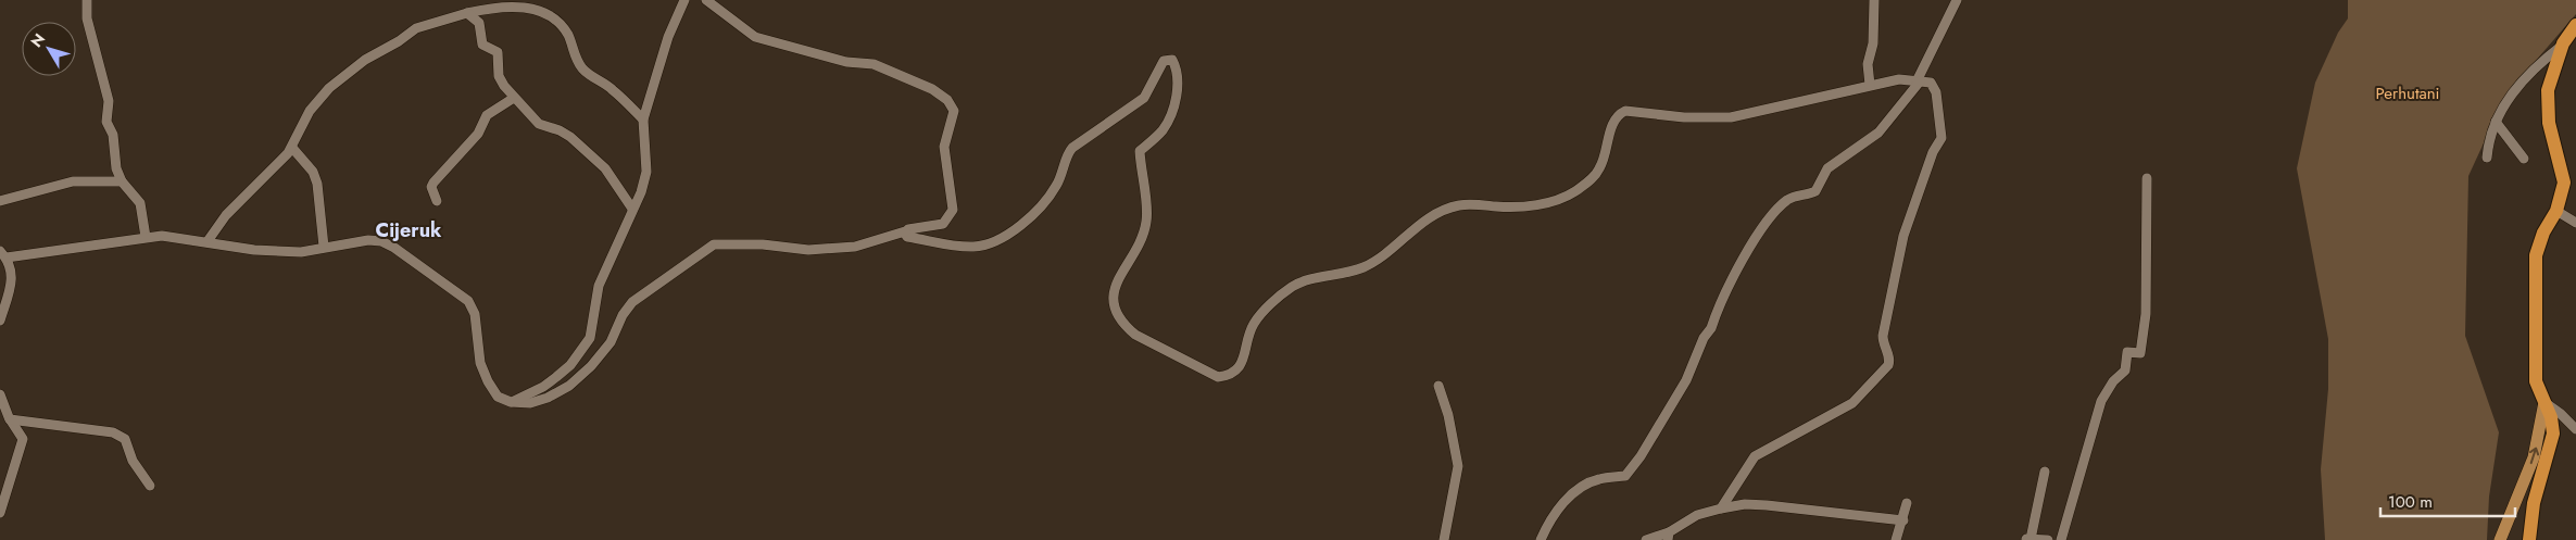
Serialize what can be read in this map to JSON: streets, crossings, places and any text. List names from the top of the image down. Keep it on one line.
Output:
{"districts":["Cijeruk"],"parks":["Perhutani"],"scale_bar":"100 m","north":"top left"}
